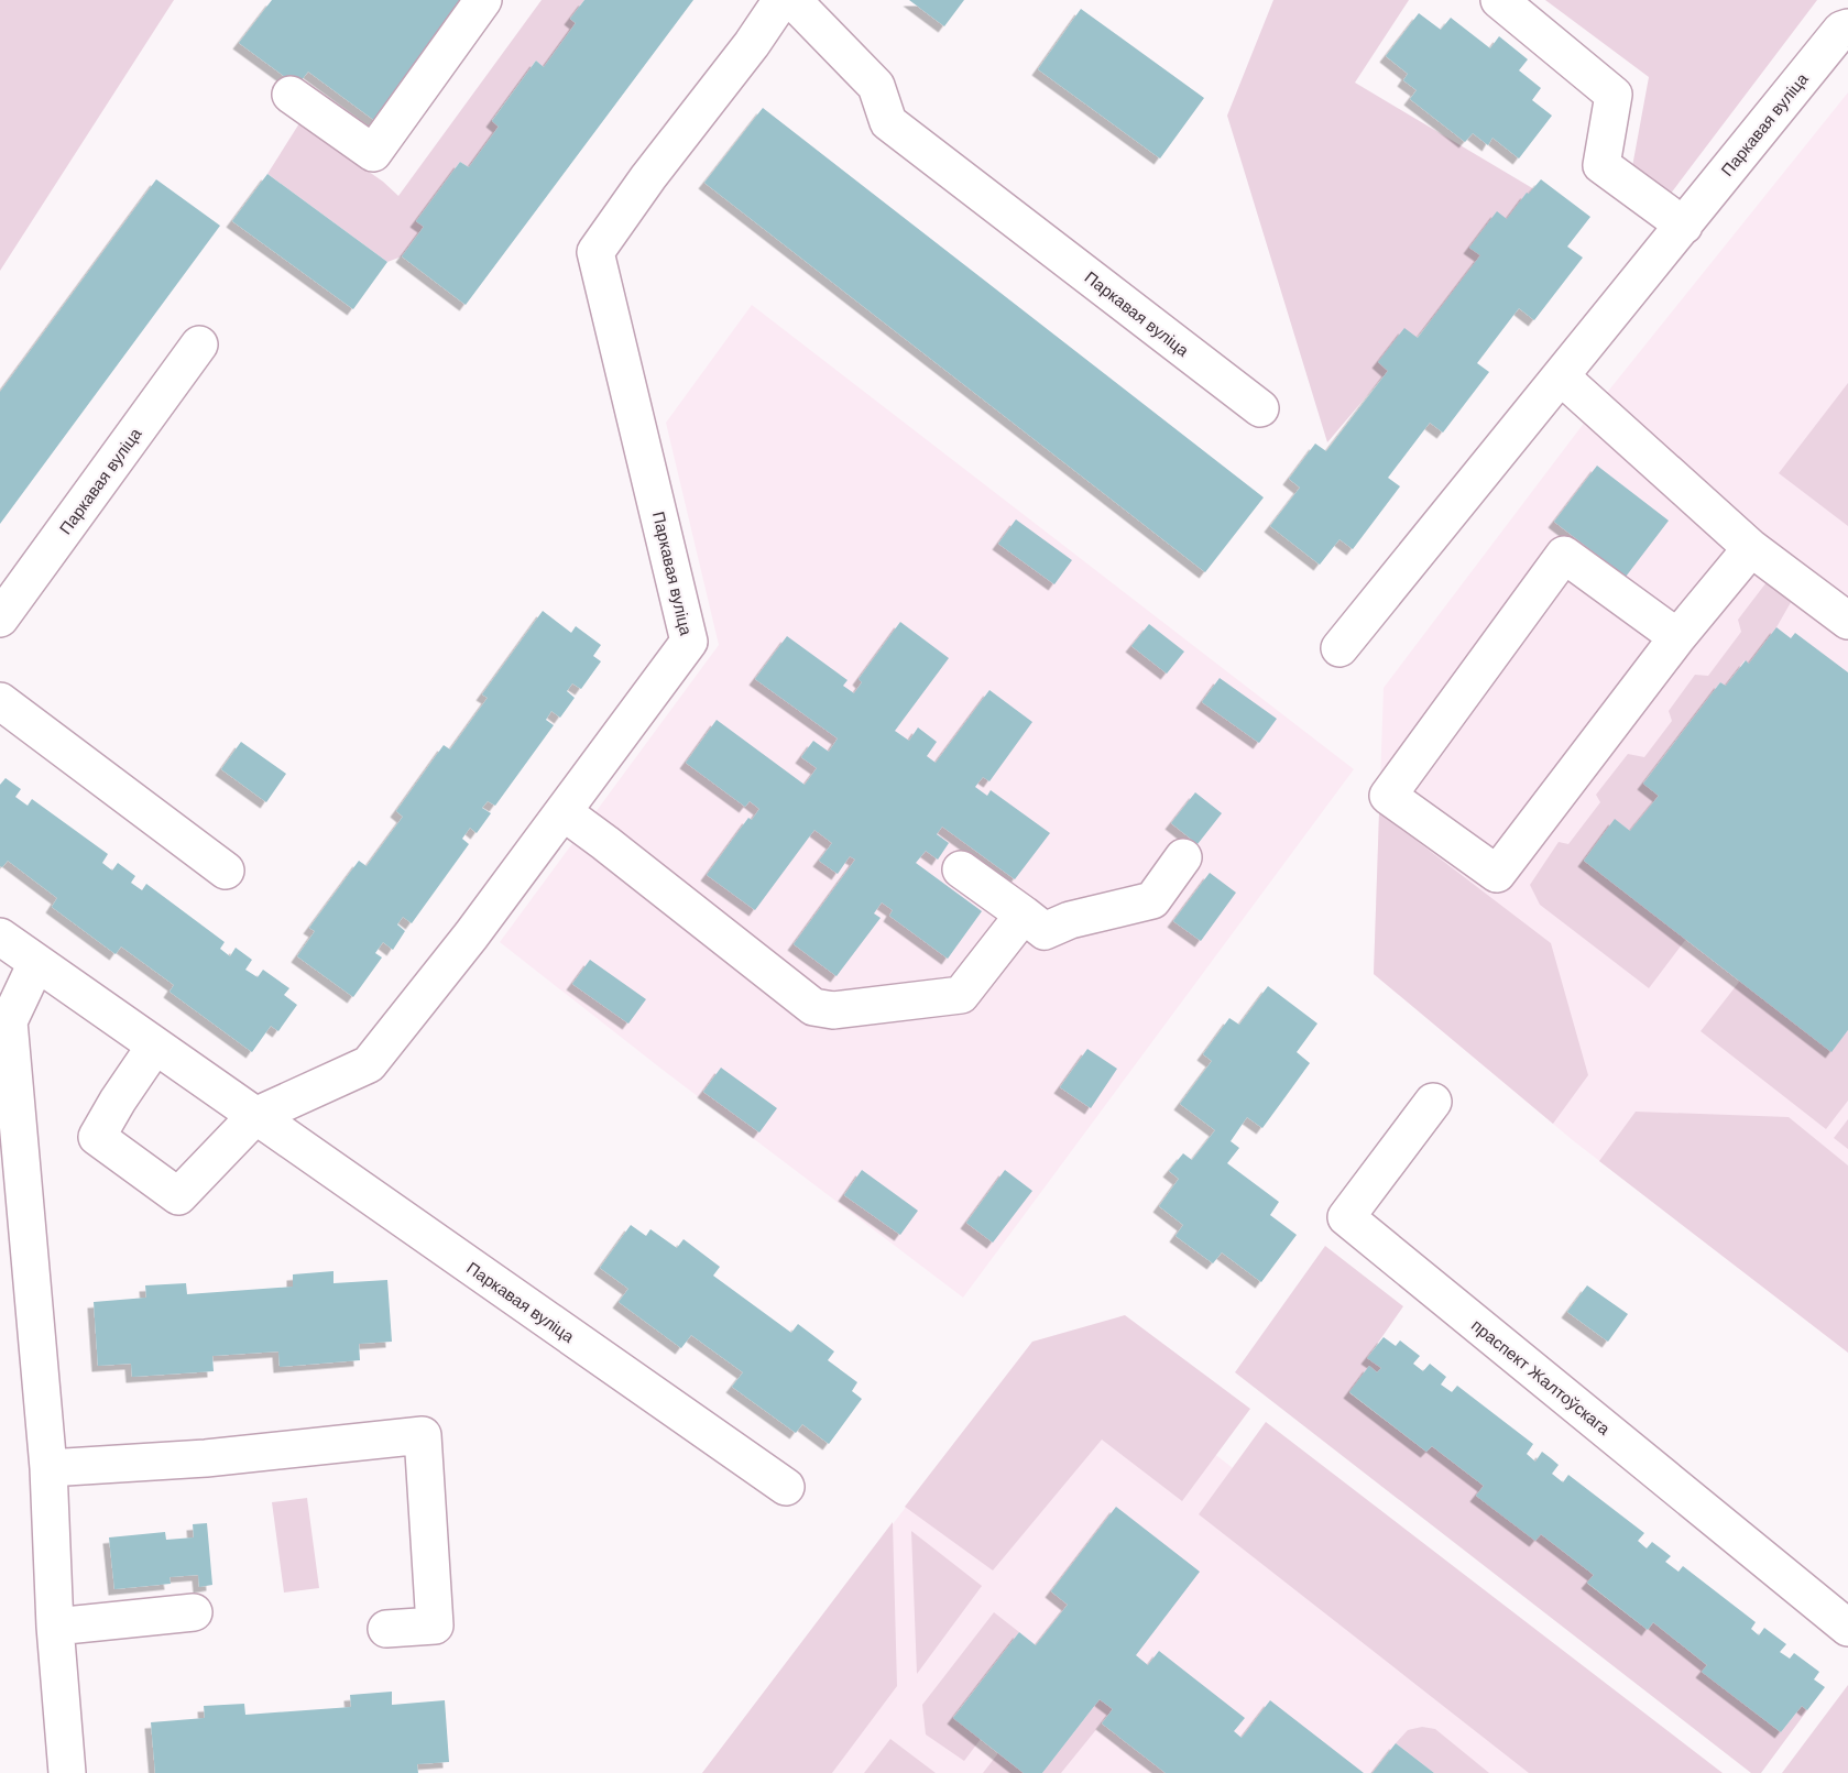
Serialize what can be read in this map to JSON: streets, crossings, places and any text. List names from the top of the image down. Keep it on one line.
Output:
{"streets":{"street":["Паркавая вуліца","праспект Жалтоўскага"]}}
